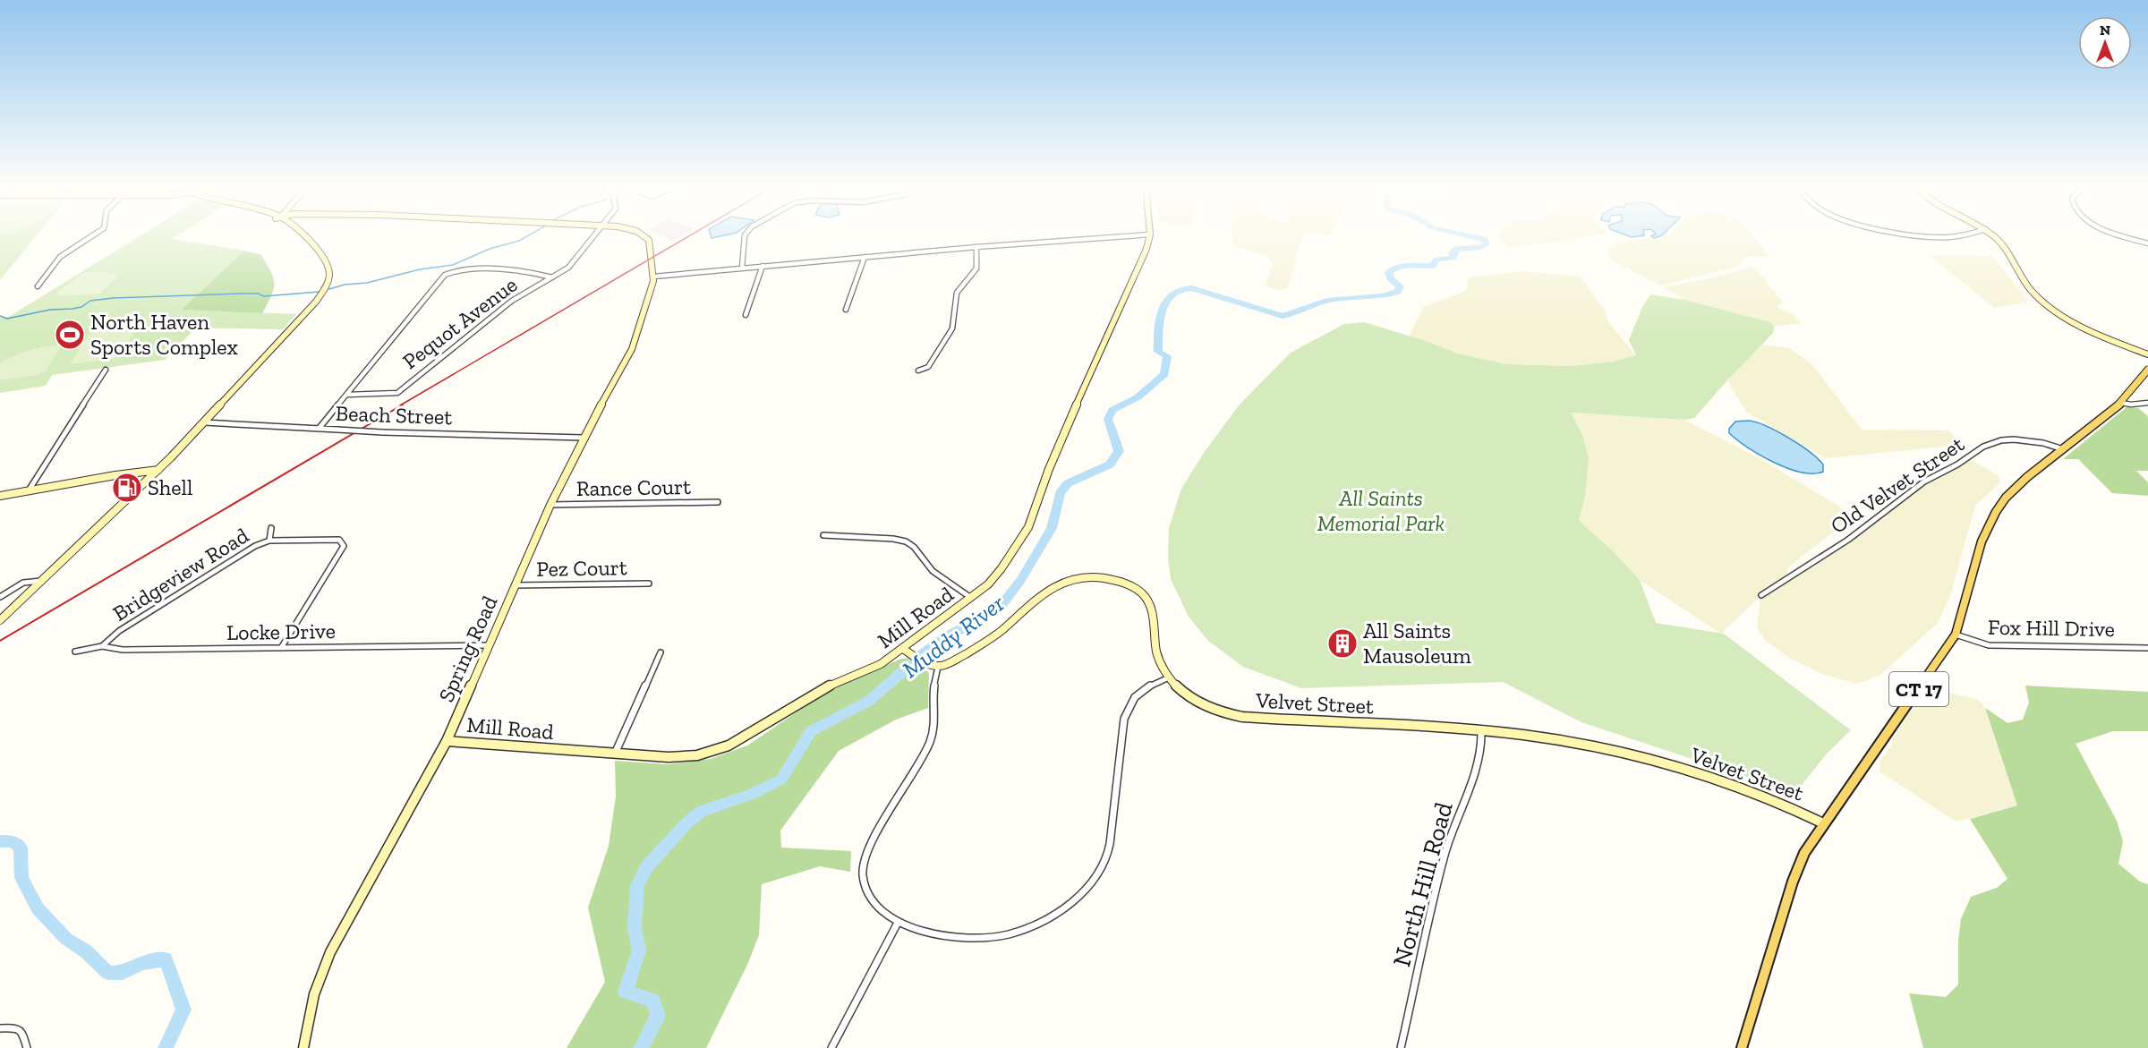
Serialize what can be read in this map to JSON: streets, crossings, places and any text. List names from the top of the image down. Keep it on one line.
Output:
{"streets":{"main road":["CT 17"],"street":["Pequot Avenue","Beach Street","Old Velvet Street","Rance Court","Pez Court","Bridgeview Road","Mill Road","Fox Hill Drive","Locke Drive","Spring Road","Velvet Street","North Hill Road"]},"crossings":[["Beach Street","Spring Road"],["Old Velvet Street","CT 17"],["Rance Court","Spring Road"],["Pez Court","Spring Road"],["Bridgeview Road","Locke Drive"],["Mill Road","Spring Road"],["Fox Hill Drive","CT 17"],["Locke Drive","Spring Road"],["CT 17","Velvet Street"],["Velvet Street","North Hill Road"]],"water":["Muddy River"],"parks":["All Saints Memorial Park"],"places":{"sports":["North Haven Sports Complex"],"fuel station":["Shell"],"building":["All Saints Mausoleum"]},"north":"top"}
